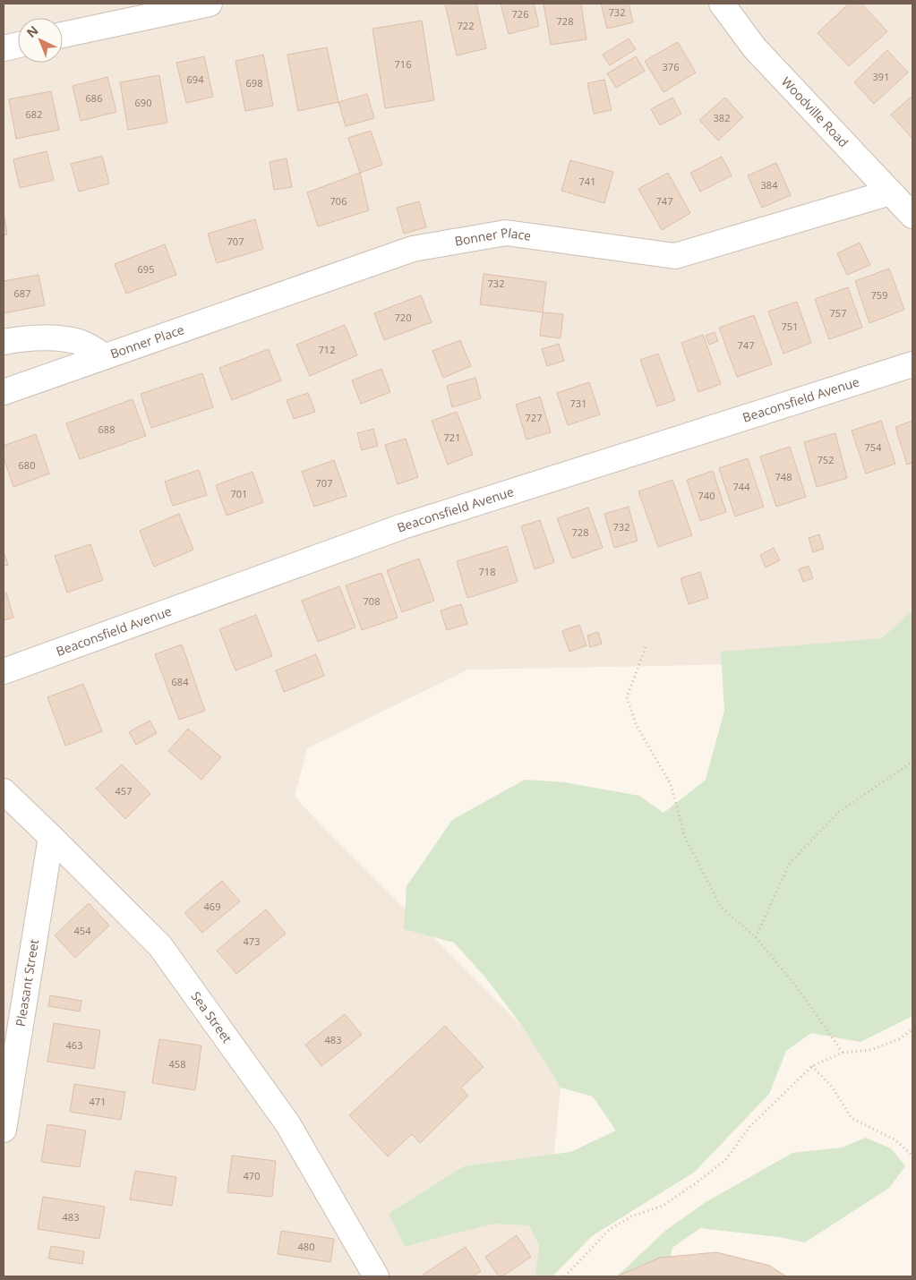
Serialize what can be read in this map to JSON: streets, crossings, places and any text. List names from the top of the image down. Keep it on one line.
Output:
{"streets":{"street":["Woodville Road","Bonner Place","Beaconsfield Avenue","Pleasant Street","Sea Street"]},"crossings":[["Woodville Road","Bonner Place"],["Pleasant Street","Sea Street"]],"house_numbers":["732","726","728","722","716","376","391","694","698","686","690","682","382","741","384","706","747","707","695","732","687","759","757","720","751","747","712","731","727","688","721","754","752","680","748","707","744","701","740","732","728","718","708","684","457","469","454","473","483","463","458","471","470","483","480"],"north":"top left"}
